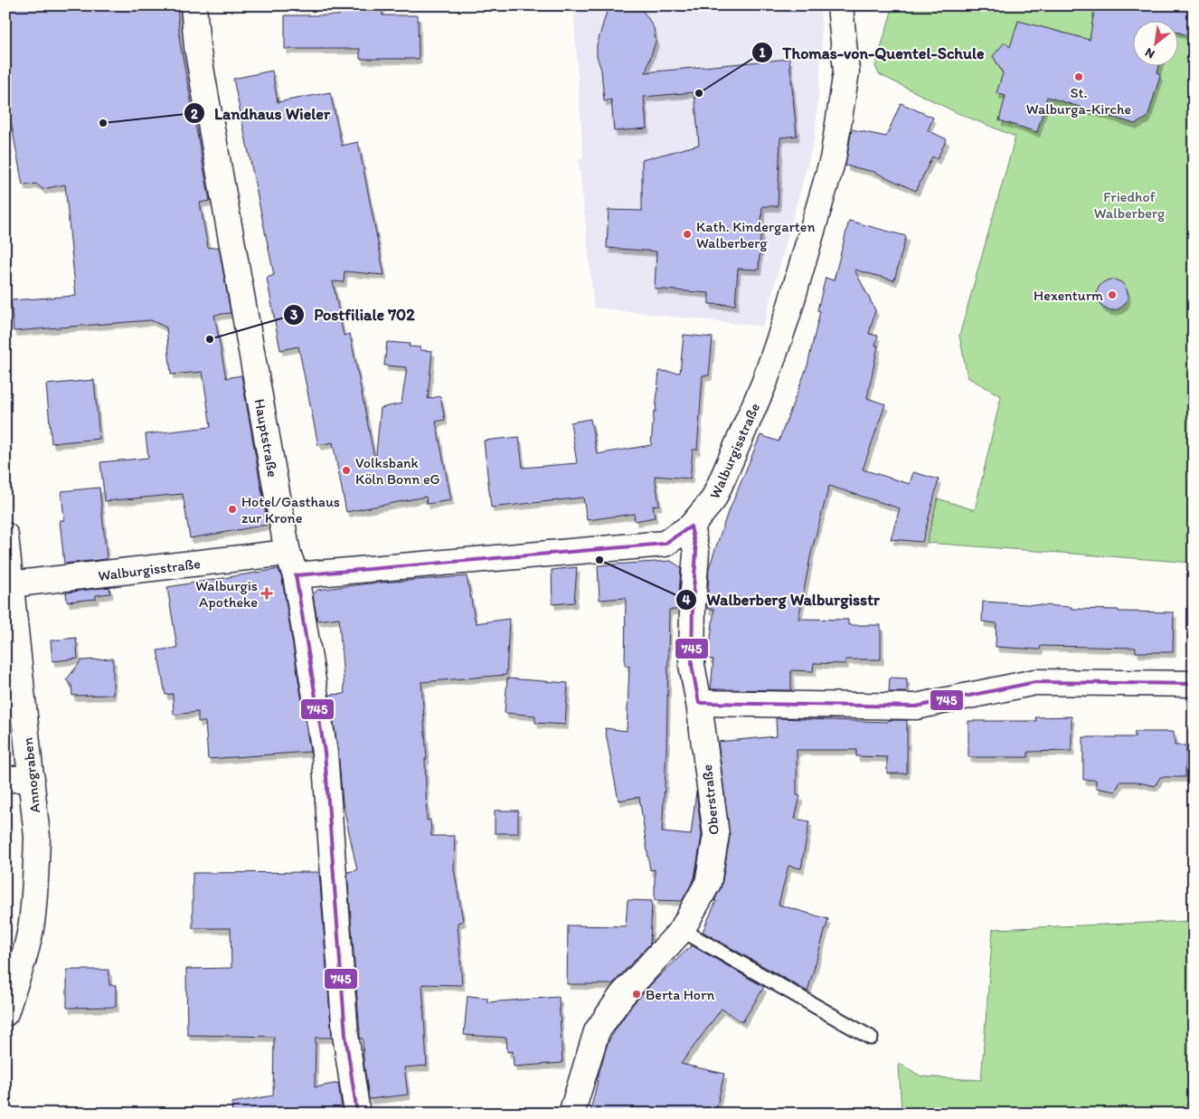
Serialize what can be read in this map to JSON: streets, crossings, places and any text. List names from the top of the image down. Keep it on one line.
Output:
{"streets":{"street":["Hauptstraße","Walburgisstraße","Annograben","Oberstraße"]},"crossings":[["Hauptstraße","Walburgisstraße"],["Walburgisstraße","Annograben"],["Walburgisstraße","Oberstraße"]],"parks":["Friedhof Walberberg"],"places":{"other":["St. Walburga-Kirche","Thomas-von-Quentel-Schule","Landhaus Wieler","Kath. Kindergarten Walberberg","Hexenturm","Postfiliale 702","Volksbank Köln Bonn eG","Hotel/Gasthaus zur Krone","Walberberg Walburgisstr","Berta Horn"],"health":["Walburgis Apotheke"]},"lines":["transit line 745"],"north":"bottom left"}
